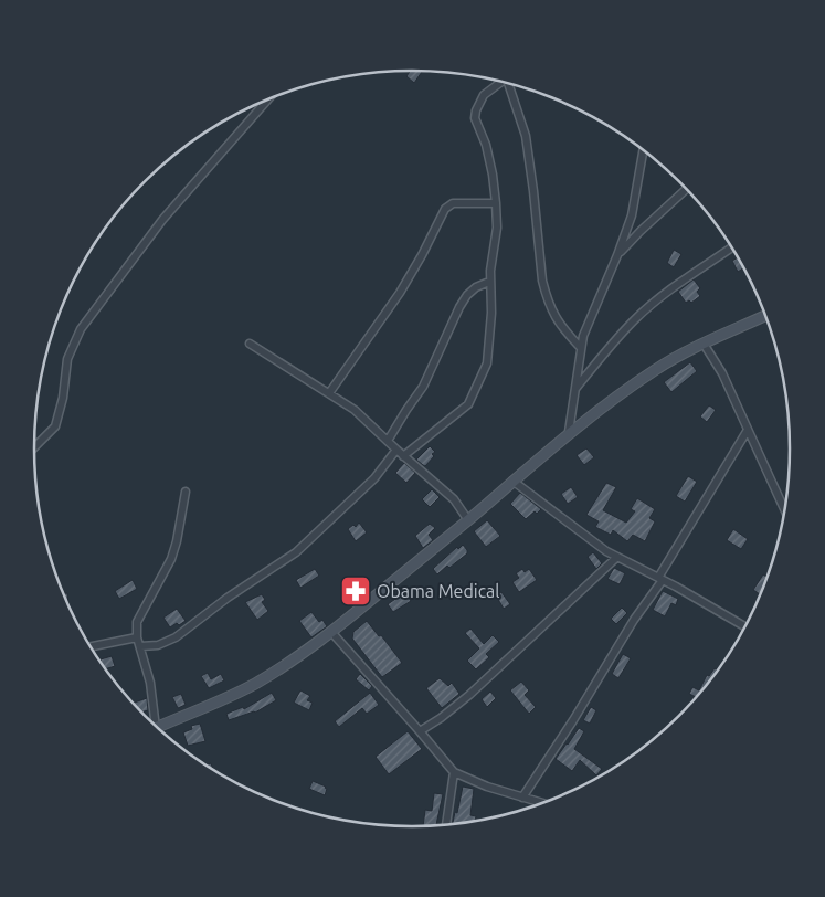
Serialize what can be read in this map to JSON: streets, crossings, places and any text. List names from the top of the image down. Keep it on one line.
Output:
{"places":{"pharmacy":["Obama Medical"]}}
